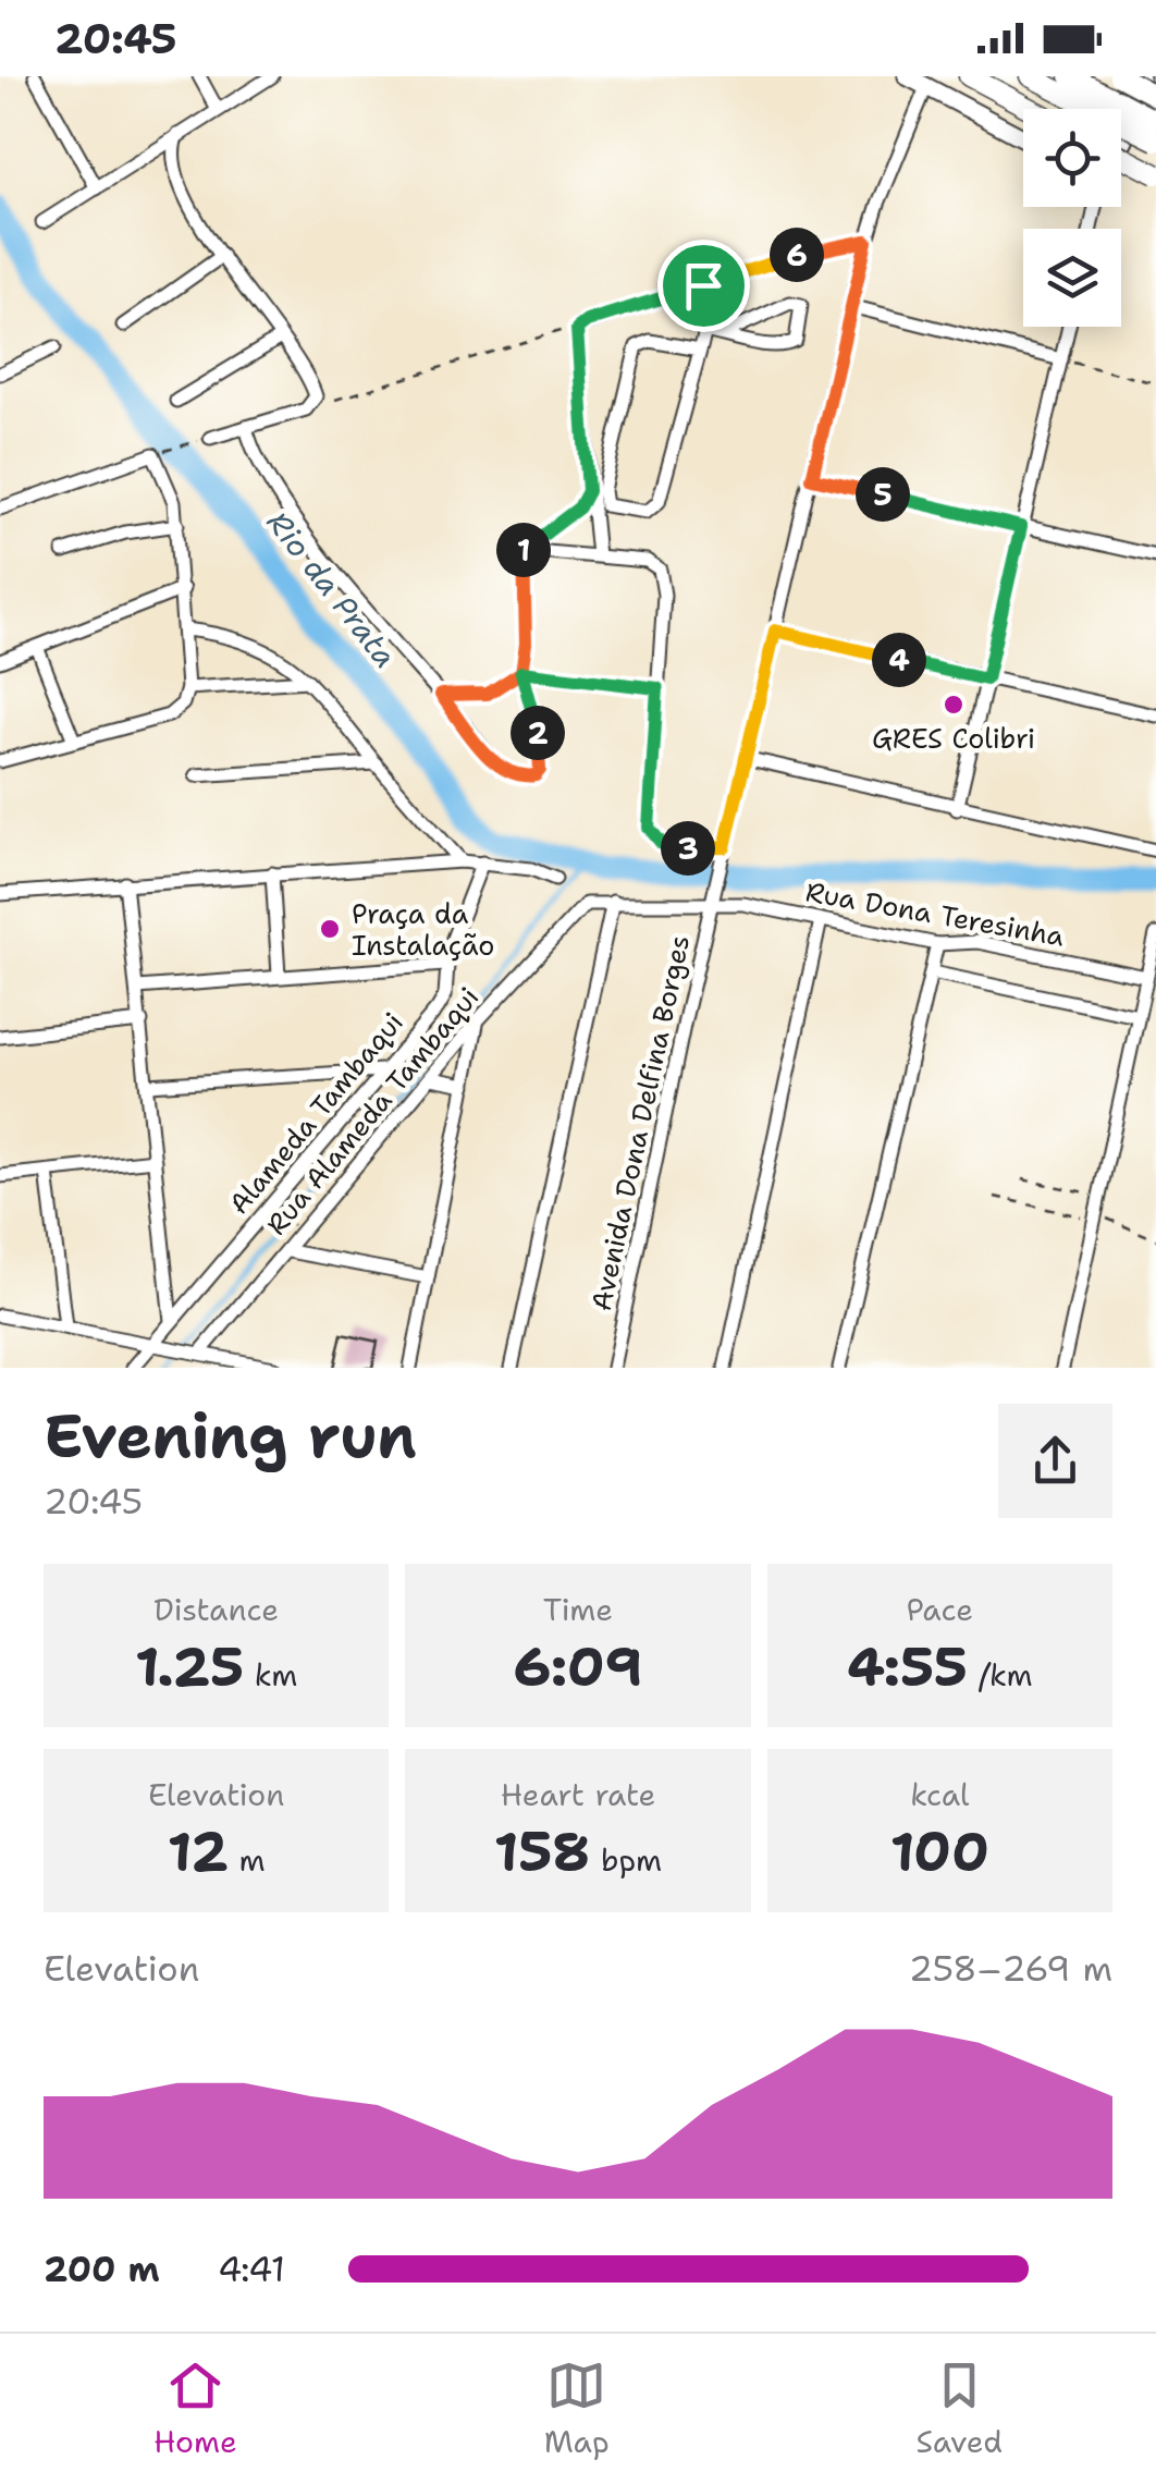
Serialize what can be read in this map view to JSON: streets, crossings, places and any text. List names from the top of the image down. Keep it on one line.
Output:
{"streets":{"street":["Rua Dona Teresinha","Rua Alameda Tambaqui","Alameda Tambaqui","Avenida Dona Delfina Borges"]},"crossings":[["Rua Dona Teresinha","Rua Alameda Tambaqui"],["Rua Dona Teresinha","Avenida Dona Delfina Borges"]],"water":["Rio da Prata"],"places":["GRES Colibri","Praça da Instalação"],"page":{"status":"20:45","pins":["6","5","1","4","2","3"],"heading":["Evening run","20:45"],"stats":[["Distance","1.25 km"],["Time","6:09"],["Pace","4:55 /km"],["Elevation","12 m"],["Heart rate","158 bpm"],["kcal","100"]],"chart":["Elevation","258–269 m"],"list":[{"name":"200 m","note":"4:41"}],"tabs":["Home","Map","Saved"]}}
